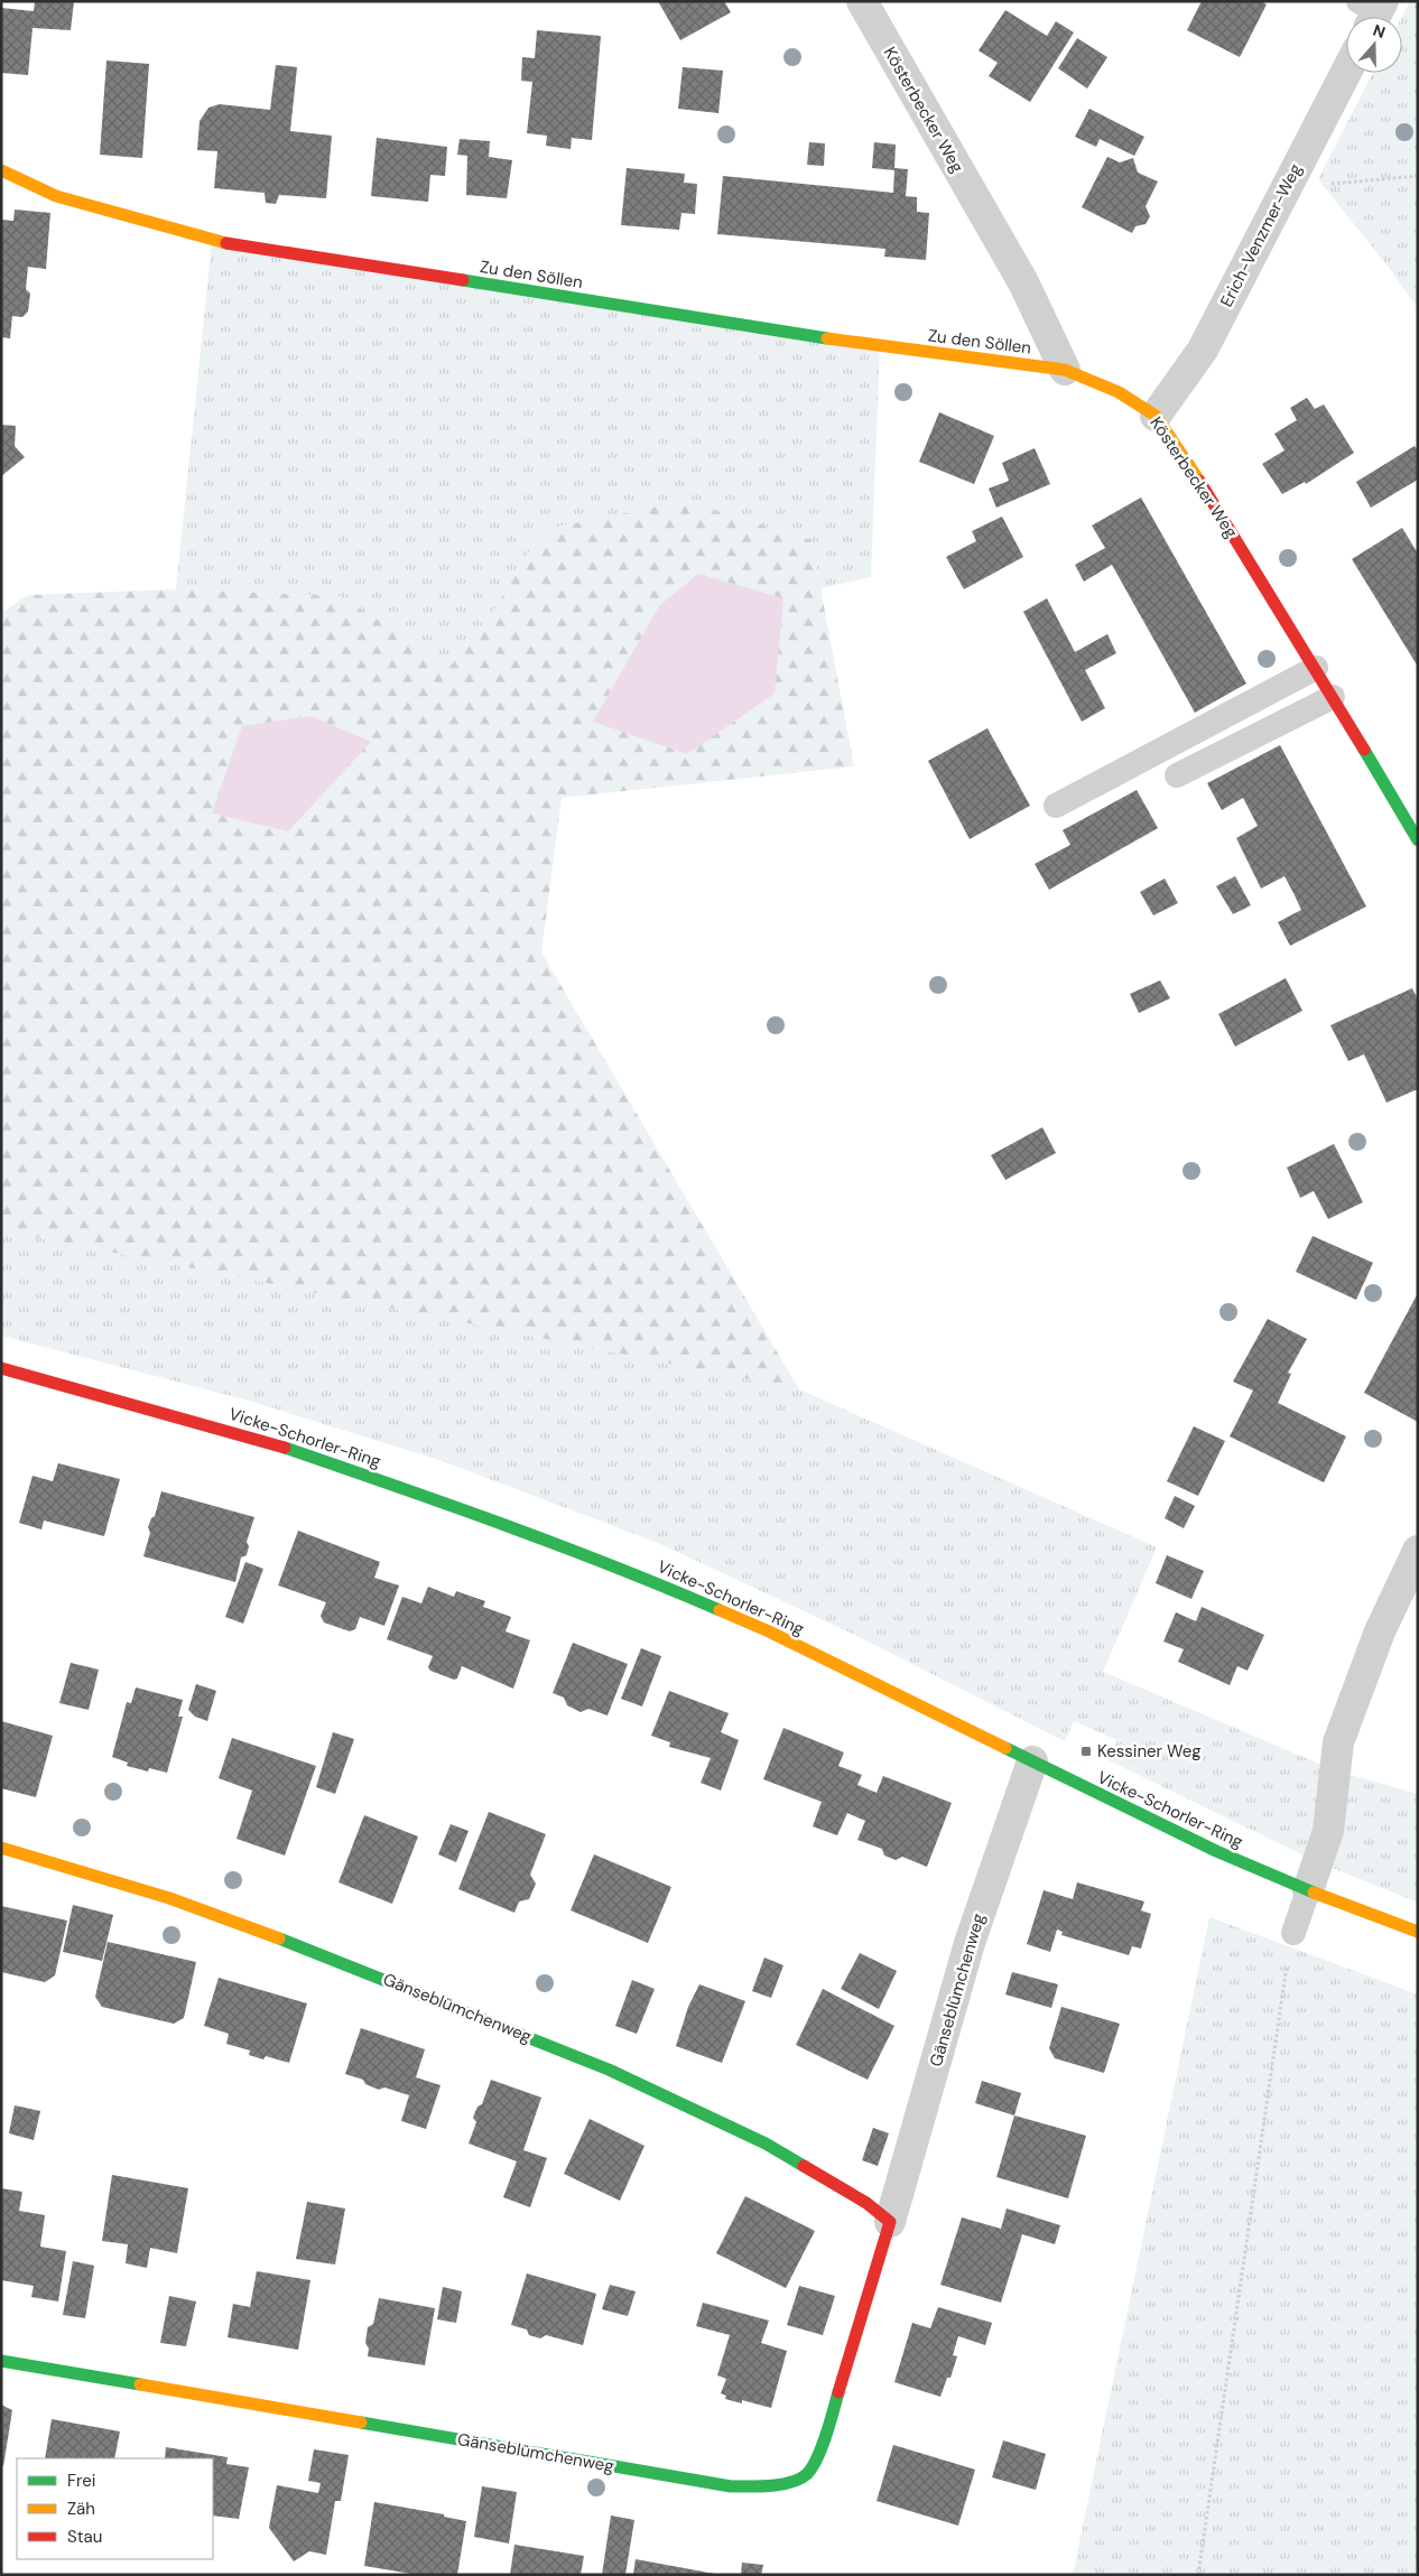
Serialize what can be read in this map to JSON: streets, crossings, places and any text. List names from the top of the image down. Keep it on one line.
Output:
{"streets":{"street":["Kösterbecker Weg","Erich-Venzmer-Weg","Zu den Söllen","Vicke-Schorler-Ring","Gänseblümchenweg"]},"crossings":[["Kösterbecker Weg","Erich-Venzmer-Weg"],["Kösterbecker Weg","Zu den Söllen"],["Vicke-Schorler-Ring","Gänseblümchenweg"]],"places":{"transit":["Kessiner Weg"]},"legend":["Frei","Zäh","Stau"],"north":"top"}
